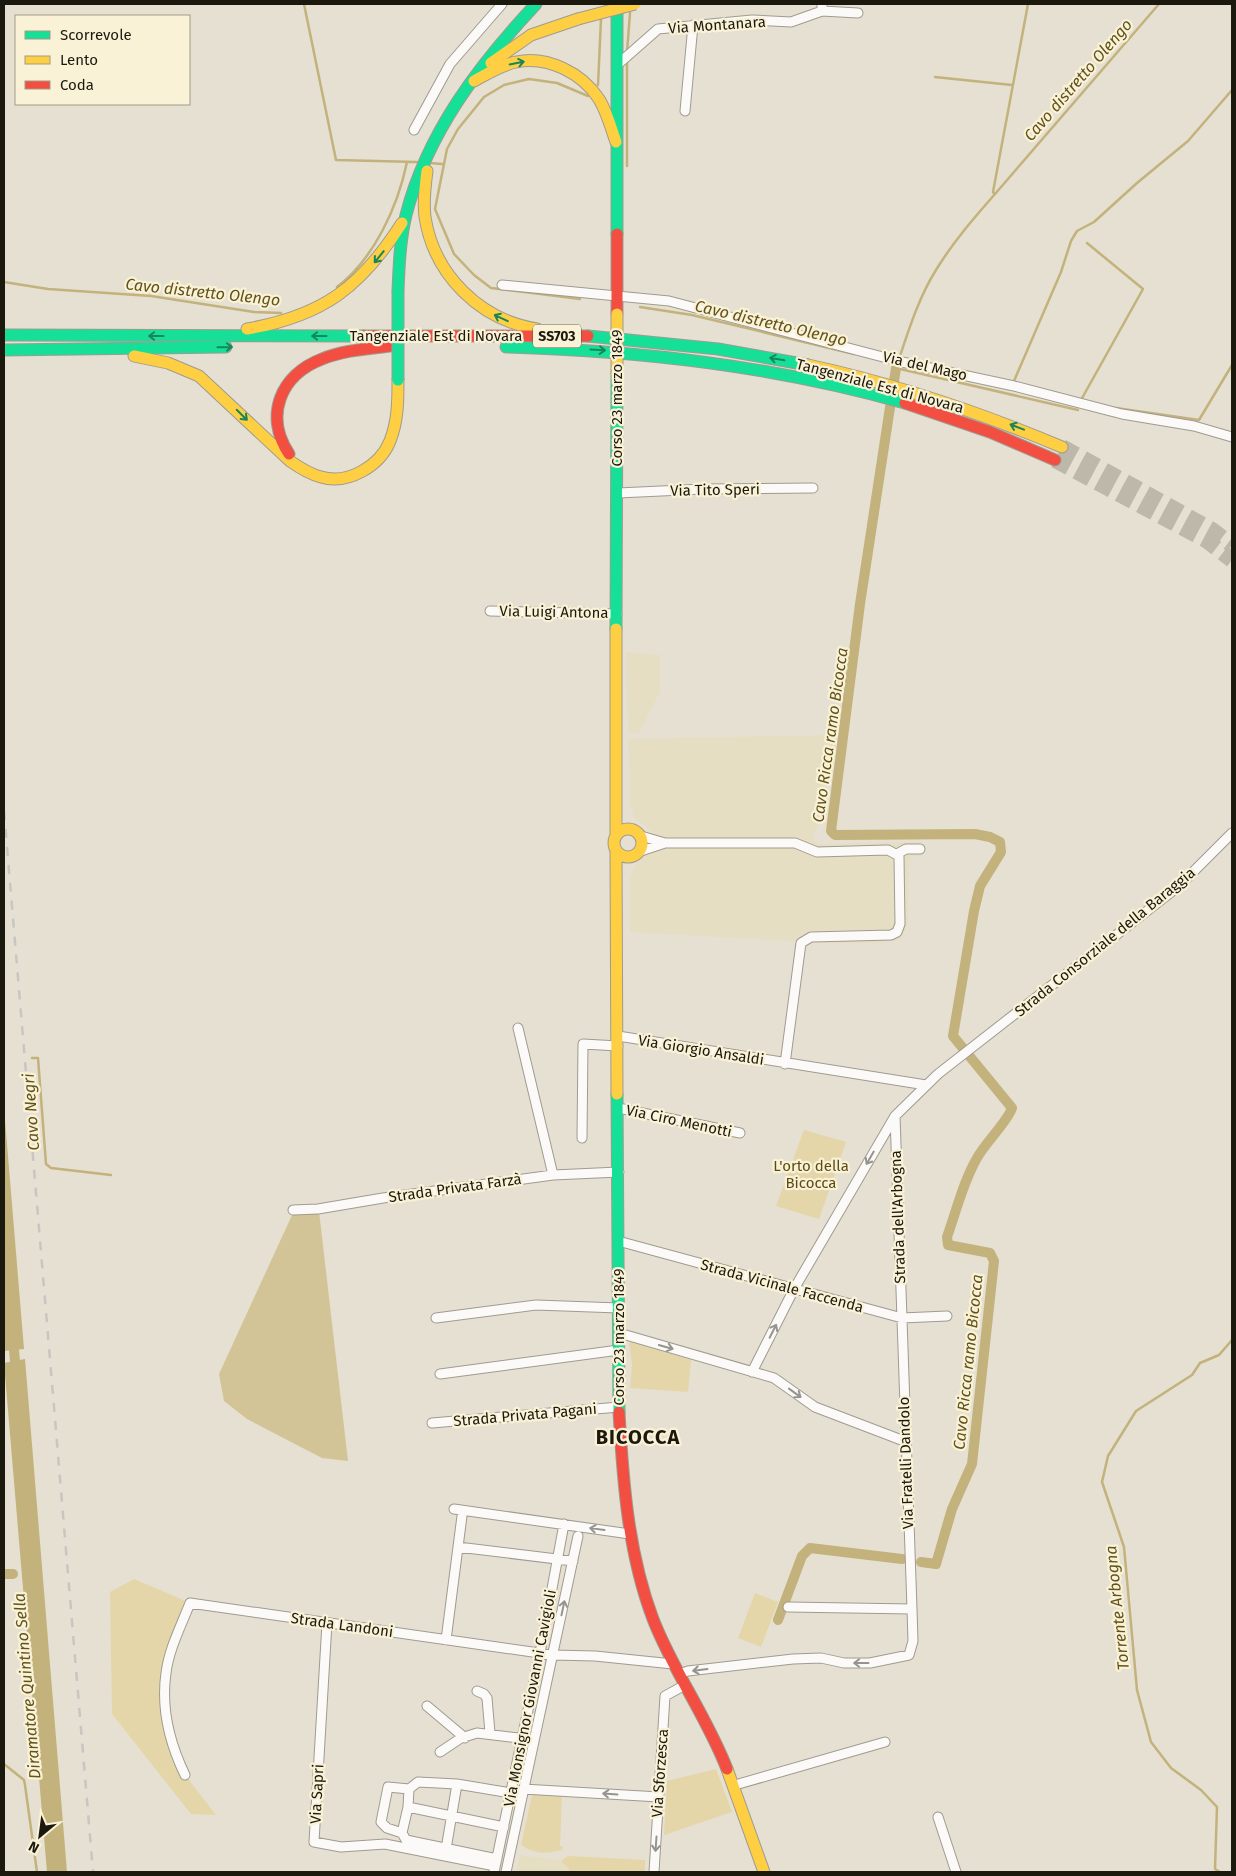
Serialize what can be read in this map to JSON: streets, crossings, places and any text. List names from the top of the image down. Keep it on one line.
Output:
{"streets":{"main road":["Tangenziale Est di Novara","SS703","Corso 23 marzo 1849"],"street":["Via Montanara","Via del Mago","Via Tito Speri","Via Luigi Antona","Strada Consorziale della Baraggia","Via Giorgio Ansaldi","Via Ciro Menotti","Strada Privata Farzà","Strada dell'Arbogna","Strada Vicinale Faccenda","Strada Privata Pagani","Via Fratelli Dandolo","Strada Landoni","Via Monsignor Giovanni Cavigioli","Via Sforzesca","Via Sapri"]},"crossings":[["Via Montanara","Corso 23 marzo 1849"],["Tangenziale Est di Novara","SS703"],["SS703","Corso 23 marzo 1849"],["Via del Mago","Corso 23 marzo 1849"],["Corso 23 marzo 1849","Via Tito Speri"],["Corso 23 marzo 1849","Via Luigi Antona"],["Corso 23 marzo 1849","Via Giorgio Ansaldi"],["Corso 23 marzo 1849","Via Ciro Menotti"],["Corso 23 marzo 1849","Strada Privata Farzà"],["Corso 23 marzo 1849","Strada Vicinale Faccenda"],["Corso 23 marzo 1849","Strada Privata Pagani"],["Corso 23 marzo 1849","Via Fratelli Dandolo"],["Corso 23 marzo 1849","Strada Landoni"],["Corso 23 marzo 1849","Via Sforzesca"],["Strada Consorziale della Baraggia","Via Giorgio Ansaldi"],["Strada dell'Arbogna","Strada Vicinale Faccenda"],["Strada dell'Arbogna","Via Fratelli Dandolo"],["Strada Vicinale Faccenda","Via Fratelli Dandolo"],["Via Fratelli Dandolo","Via Sforzesca"],["Strada Landoni","Via Monsignor Giovanni Cavigioli"],["Strada Landoni","Via Sapri"],["Via Monsignor Giovanni Cavigioli","Via Sapri"]],"one_way":["Via Fratelli Dandolo","Via Sforzesca"],"districts":["BICOCCA"],"water":["Cavo distretto Olengo","Cavo Ricca ramo Bicocca","Cavo Negri","Torrente Arbogna","Diramatore Quintino Sella"],"parks":["L'orto della Bicocca"],"legend":["Scorrevole","Lento","Coda"],"north":"bottom left"}
